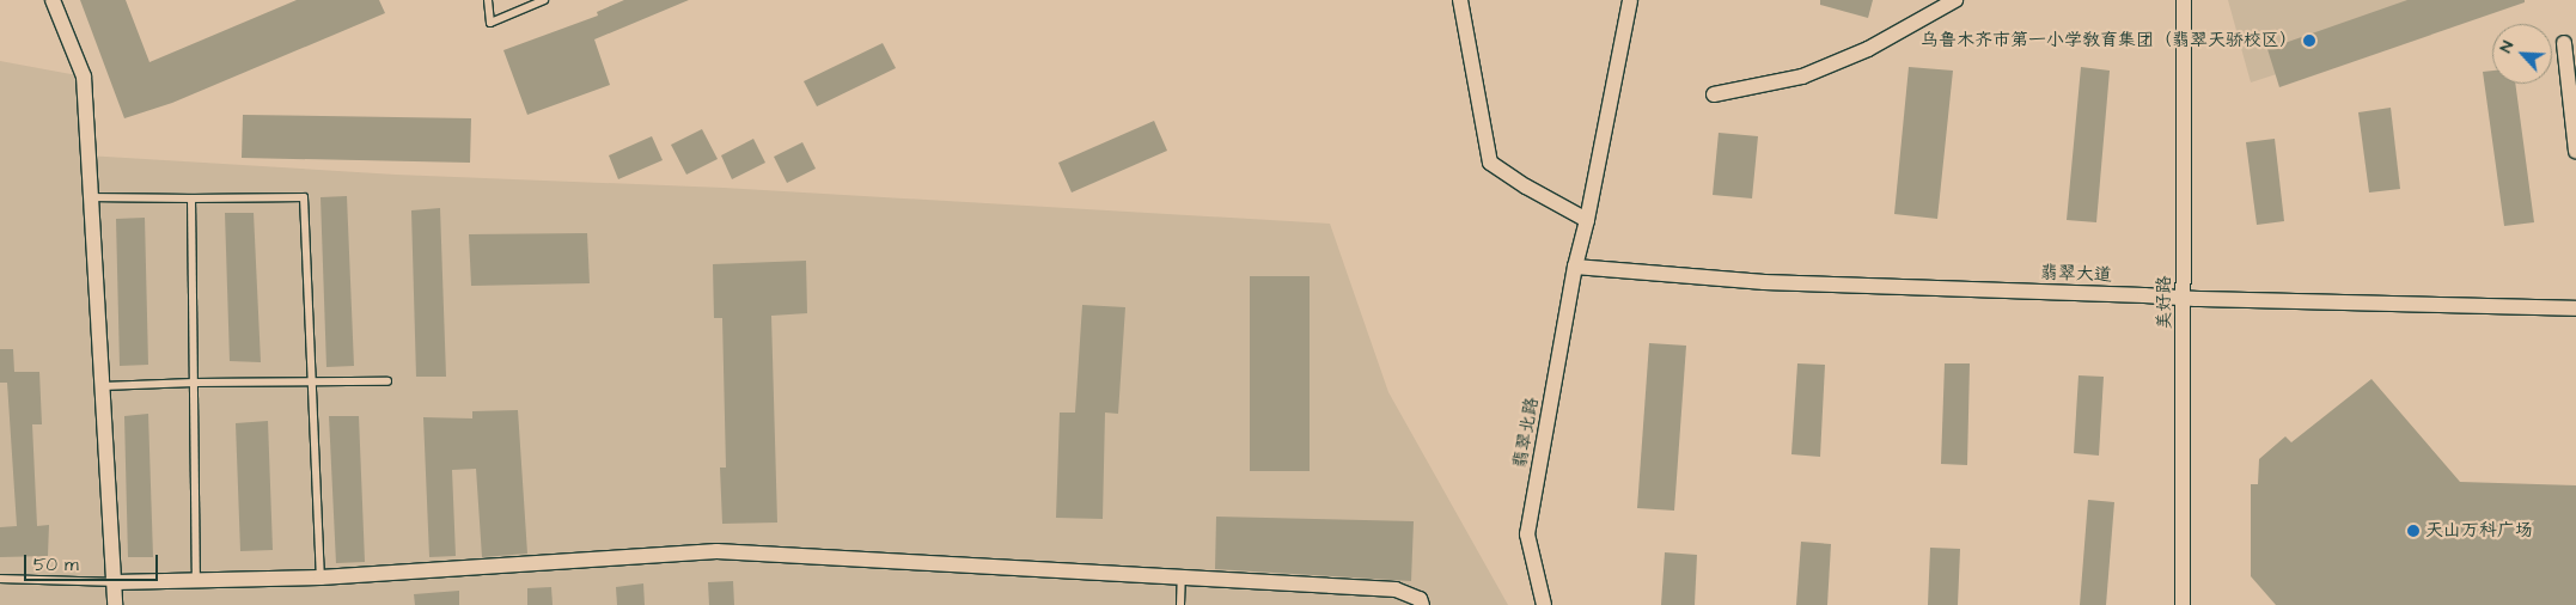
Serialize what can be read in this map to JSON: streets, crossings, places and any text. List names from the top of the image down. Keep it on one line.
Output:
{"streets":{"street":["翡翠大道","美好路","翡翠北路"]},"crossings":[["翡翠大道","美好路"],["翡翠大道","翡翠北路"]],"places":["乌鲁木齐市第一小学教育集团（翡翠天骄校区）","天山万科广场"],"scale_bar":"50 m","north":"top left"}
